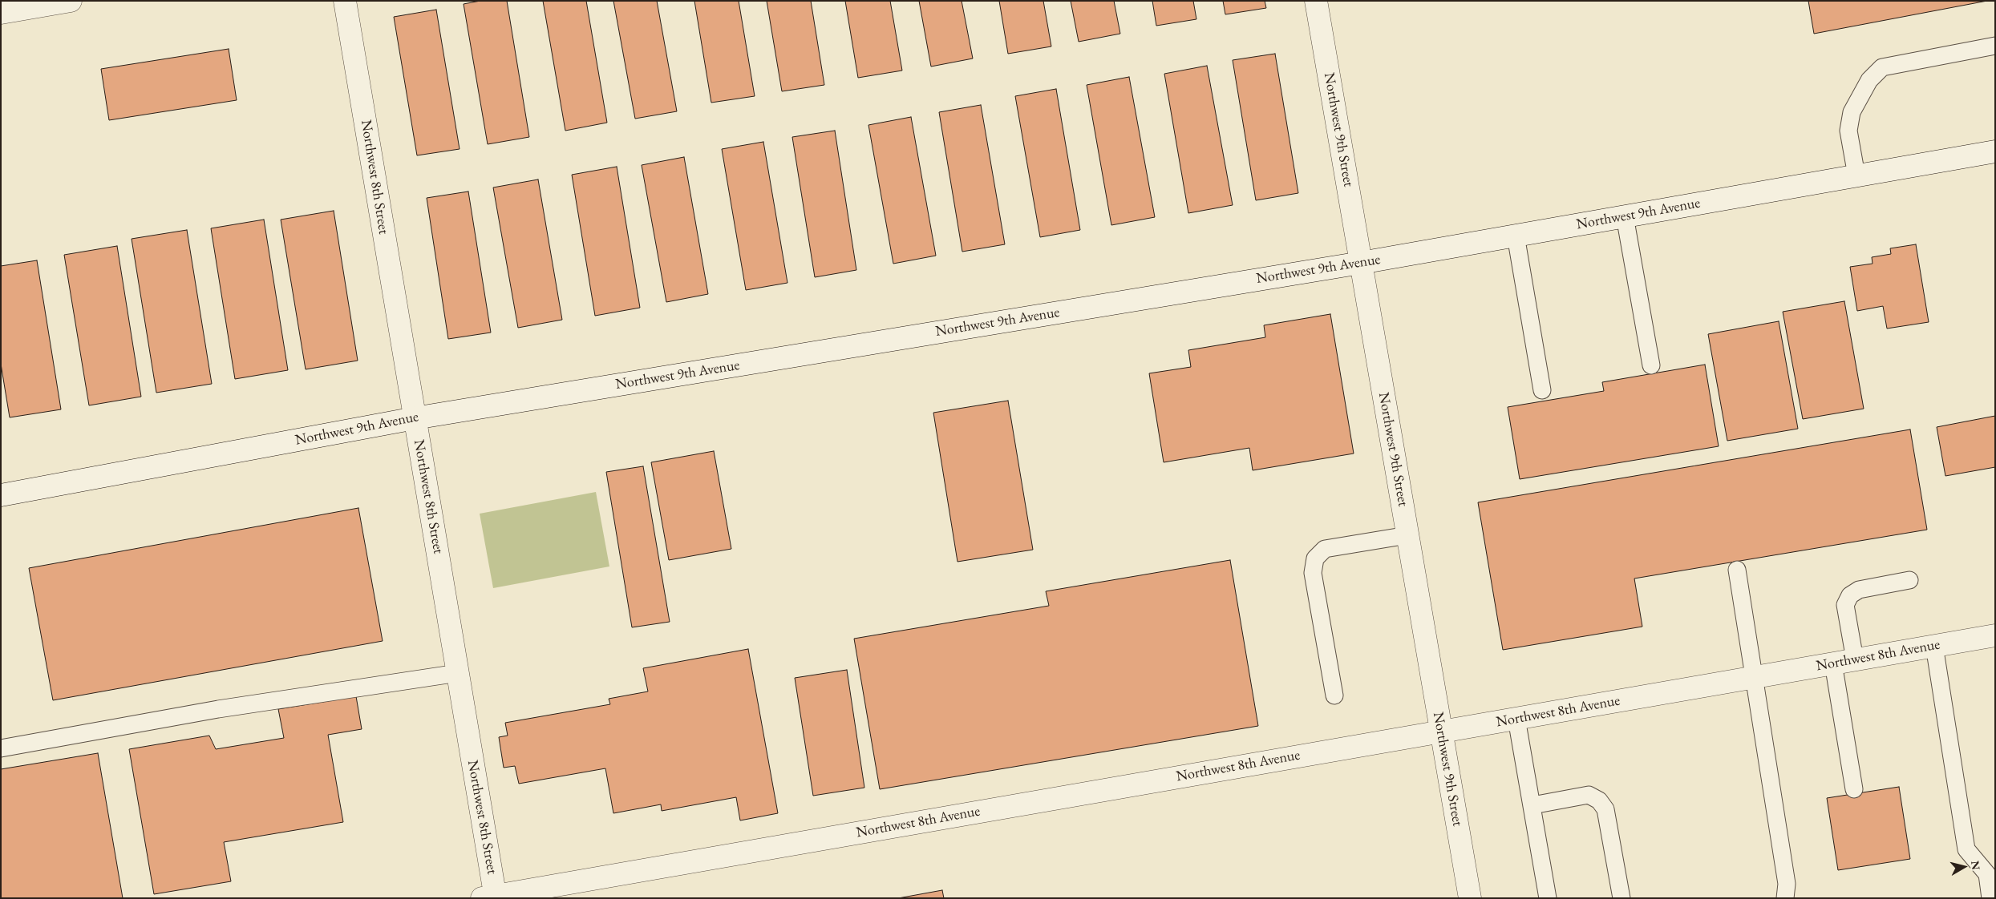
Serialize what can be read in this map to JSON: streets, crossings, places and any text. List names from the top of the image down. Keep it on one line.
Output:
{"streets":{"street":["Northwest 9th Street","Northwest 8th Street","Northwest 9th Avenue","Northwest 8th Avenue"]},"crossings":[["Northwest 9th Street","Northwest 9th Avenue"],["Northwest 9th Street","Northwest 8th Avenue"],["Northwest 8th Street","Northwest 9th Avenue"],["Northwest 8th Street","Northwest 8th Avenue"]],"north":"right"}
